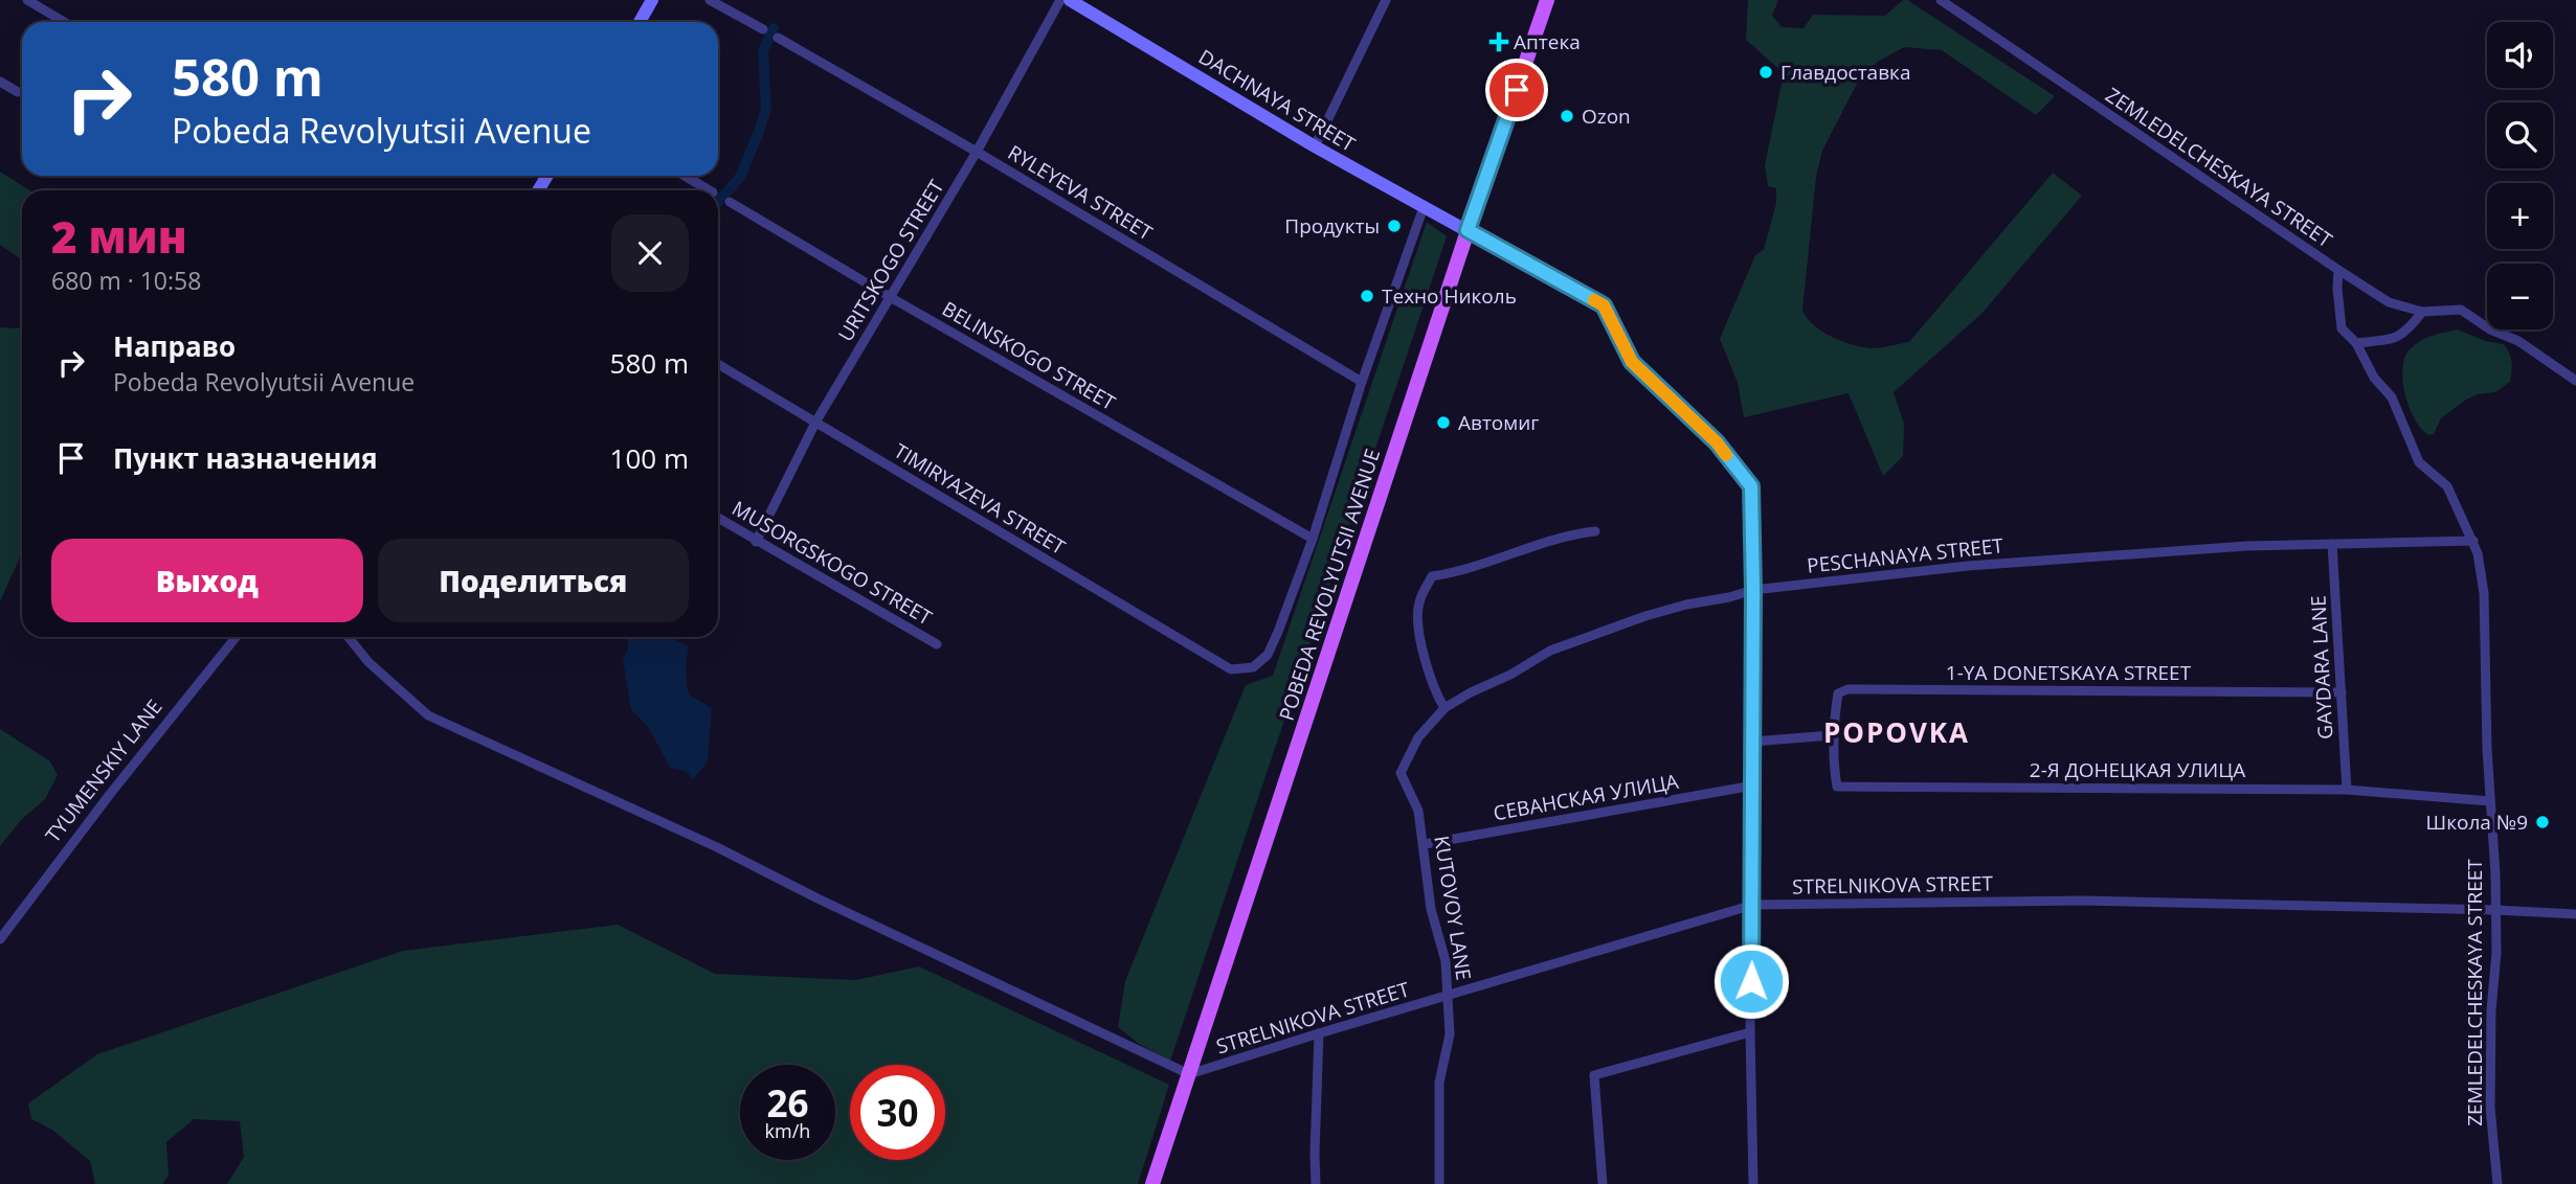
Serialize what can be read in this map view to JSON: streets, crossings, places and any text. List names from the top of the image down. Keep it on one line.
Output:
{"streets":{"main road":["POBEDA REVOLYUTSII AVENUE"],"street":["DACHNAYA STREET","ZEMLEDELCHESKAYA STREET","RYLEYEVA STREET","URITSKOGO STREET","BELINSKOGO STREET","TIMIRYAZEVA STREET","PESCHANAYA STREET","MUSORGSKOGO STREET","GAYDARA LANE","1-YA DONETSKAYA STREET","2-Я ДОНЕЦКАЯ УЛИЦА","TYUMENSKIY LANE","СЕВАНСКАЯ УЛИЦА","STRELNIKOVA STREET","KUTOVOY LANE"]},"crossings":[["DACHNAYA STREET","POBEDA REVOLYUTSII AVENUE"],["ZEMLEDELCHESKAYA STREET","PESCHANAYA STREET"],["ZEMLEDELCHESKAYA STREET","2-Я ДОНЕЦКАЯ УЛИЦА"],["ZEMLEDELCHESKAYA STREET","STRELNIKOVA STREET"],["RYLEYEVA STREET","URITSKOGO STREET"],["URITSKOGO STREET","BELINSKOGO STREET"],["URITSKOGO STREET","TIMIRYAZEVA STREET"],["URITSKOGO STREET","MUSORGSKOGO STREET"],["BELINSKOGO STREET","TIMIRYAZEVA STREET"],["PESCHANAYA STREET","GAYDARA LANE"],["PESCHANAYA STREET","KUTOVOY LANE"],["POBEDA REVOLYUTSII AVENUE","STRELNIKOVA STREET"],["GAYDARA LANE","1-YA DONETSKAYA STREET"],["GAYDARA LANE","2-Я ДОНЕЦКАЯ УЛИЦА"],["1-YA DONETSKAYA STREET","2-Я ДОНЕЦКАЯ УЛИЦА"],["СЕВАНСКАЯ УЛИЦА","KUTOVOY LANE"],["STRELNIKOVA STREET","KUTOVOY LANE"]],"districts":["POPOVKA"],"places":{"health":["Аптека"],"other":["Главдоставка","Ozon","Продукты","Техно Николь","Автомиг","Школа №9"]},"page":{"map_buttons":["+","−"],"turn":["580 m","Pobeda Revolyutsii Avenue"],"heading":["2 мин","680 m · 10:58"],"list":[{"name":"Направо","note":"Pobeda Revolyutsii Avenue","value":"580 m"},{"name":"Пункт назначения","value":"100 m"}],"buttons":["Выход","Поделиться"],"speed":"26 km/h","limit":"30"}}
